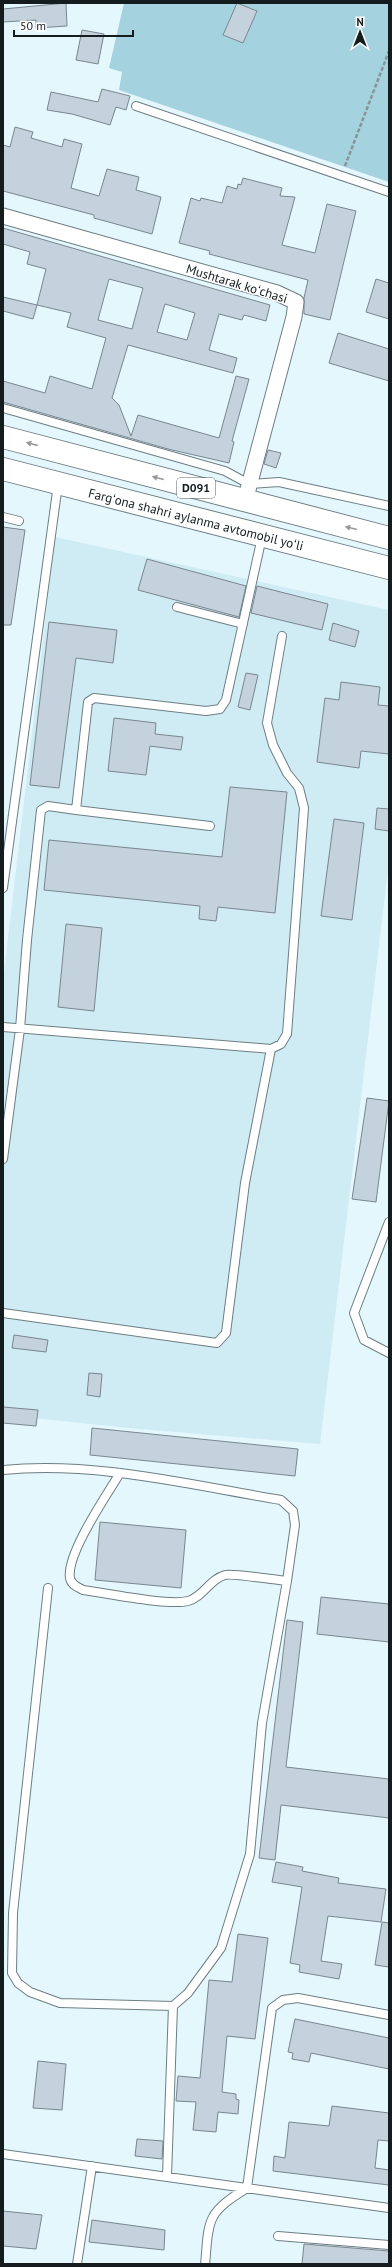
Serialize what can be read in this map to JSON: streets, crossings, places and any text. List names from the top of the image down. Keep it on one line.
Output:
{"streets":{"highway":["D091","Fargʻona shahri aylanma avtomobil yoʻli"],"street":["Mushtarak koʻchasi"]},"crossings":[["Mushtarak koʻchasi","D091"]],"scale_bar":"50 m","north":"top"}
